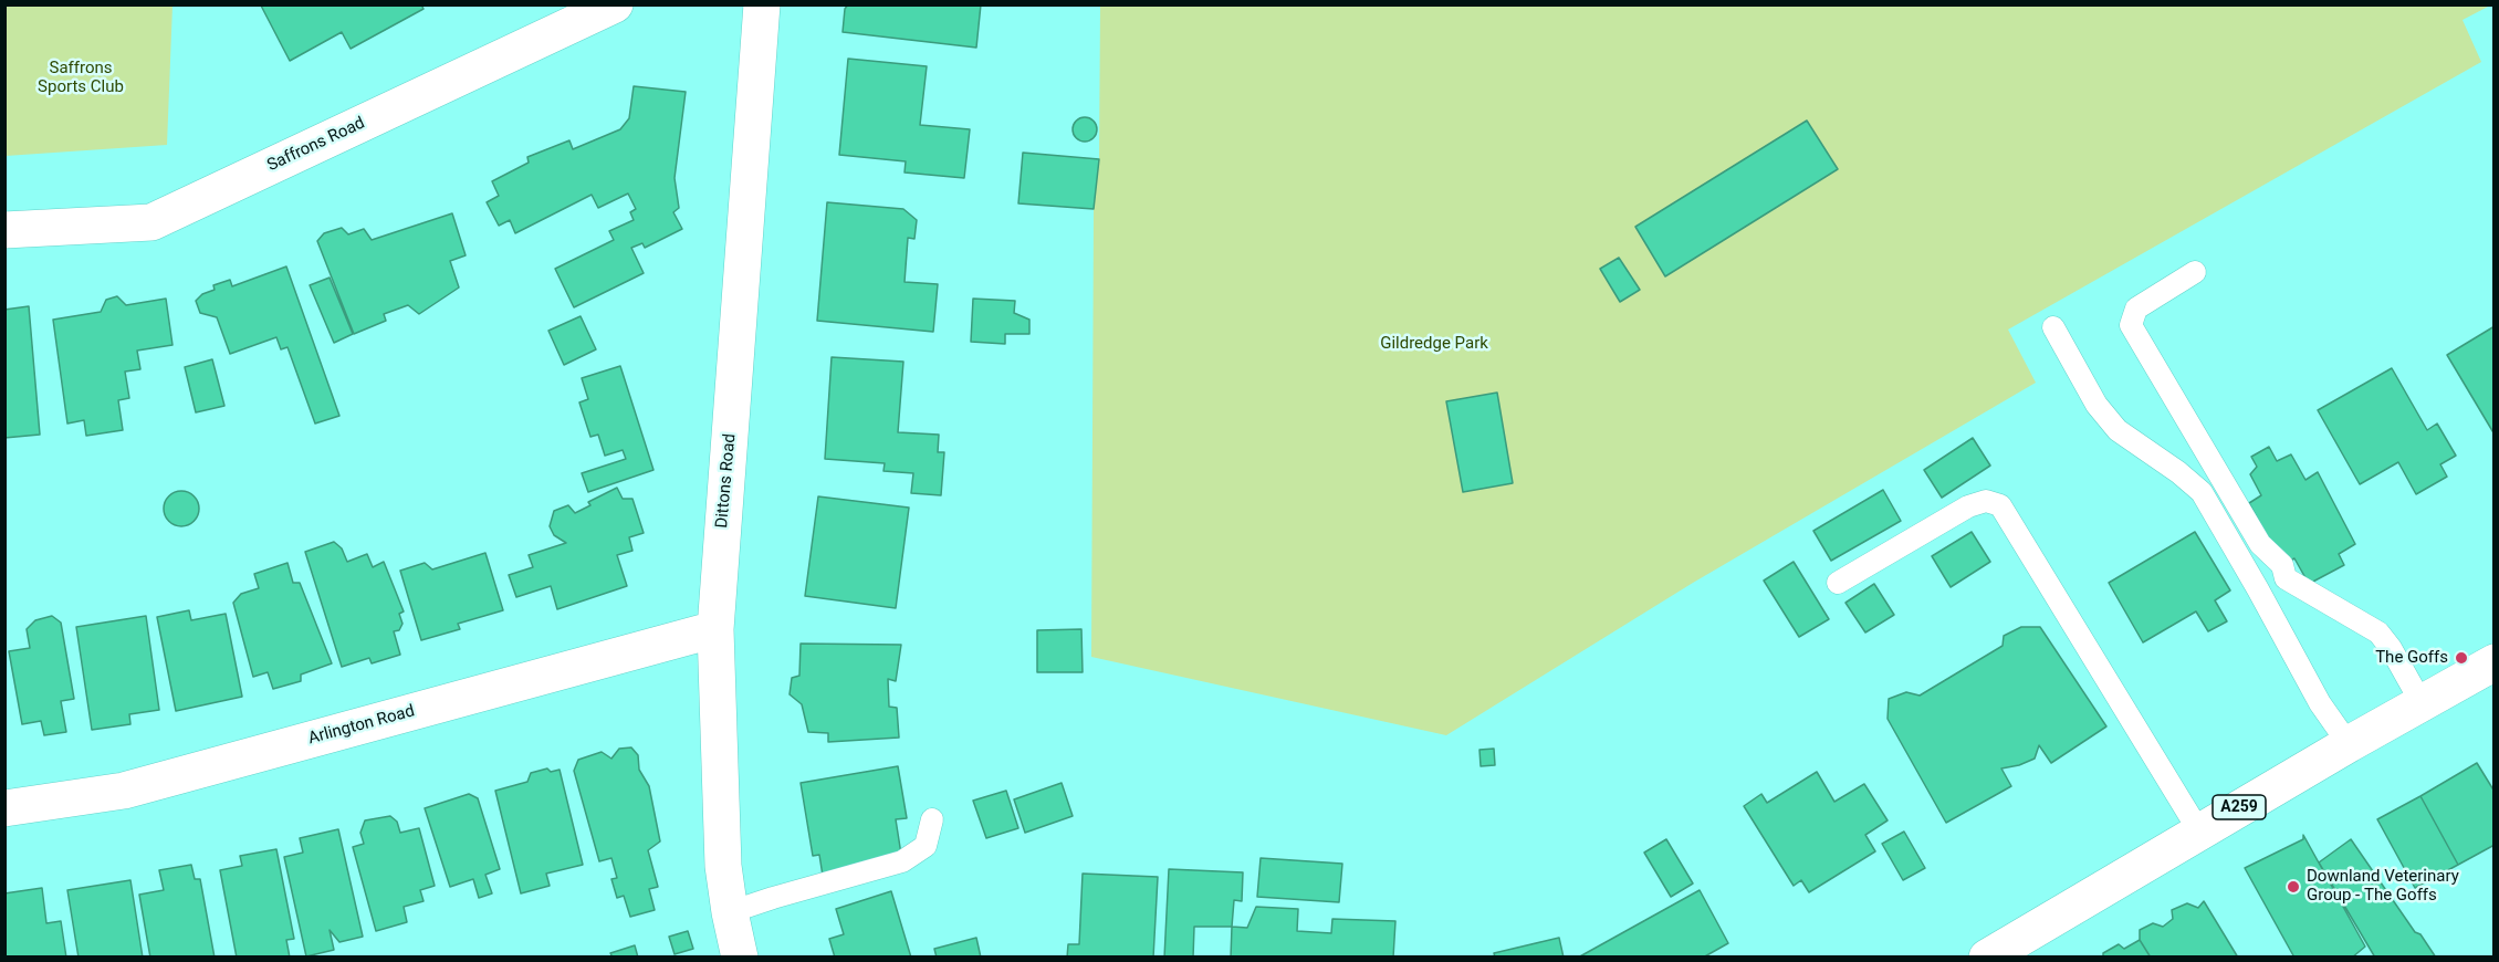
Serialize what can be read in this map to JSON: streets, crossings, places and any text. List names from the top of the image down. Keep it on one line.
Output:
{"streets":{"street":["Saffrons Road","Dittons Road","Arlington Road","A259"]},"crossings":[["Dittons Road","Arlington Road"]],"parks":["Saffrons Sports Club","Gildredge Park"],"places":["The Goffs","Downland Veterinary Group - The Goffs"]}
